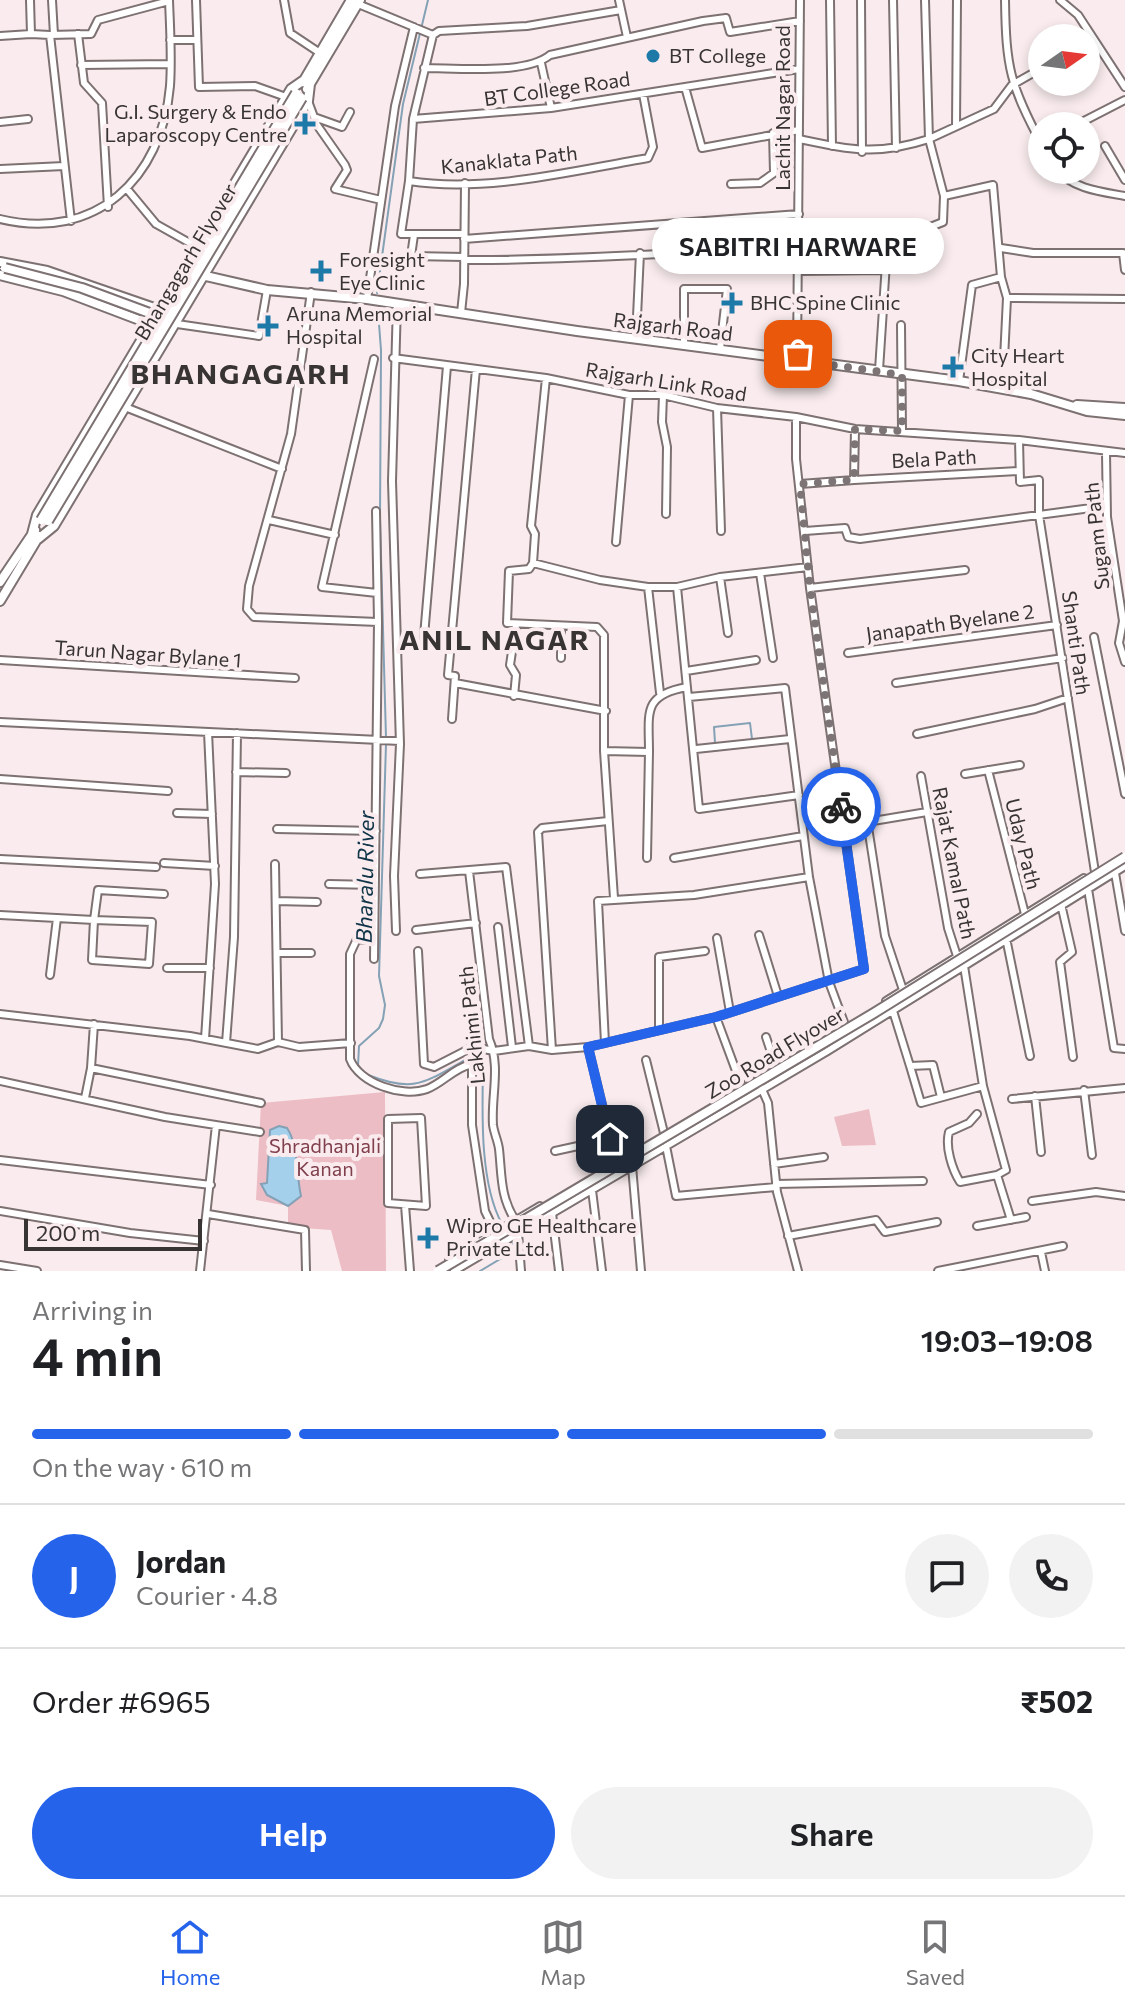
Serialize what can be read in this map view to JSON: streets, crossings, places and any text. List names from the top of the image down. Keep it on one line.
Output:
{"streets":{"main road":["Bhangagarh Flyover","Rajgarh Road","Zoo Road Flyover"],"street":["BT College Road","Lachit Nagar Road","Kanaklata Path","Rajgarh Link Road","Bela Path","Sugam Path","Janapath Byelane 2","Shanti Path","Tarun Nagar Bylane 1","Uday Path","Rajat Kamal Path","Lakhimi Path"]},"crossings":[["BT College Road","Lachit Nagar Road"],["BT College Road","Kanaklata Path"],["Lachit Nagar Road","Rajgarh Road"],["Rajgarh Link Road","Sugam Path"],["Bela Path","Shanti Path"],["Janapath Byelane 2","Shanti Path"]],"districts":["BHANGAGARH","ANIL NAGAR"],"water":["Bharalu River"],"parks":["Shradhanjali Kanan"],"places":{"other":["BT College","SABITRI HARWARE"],"health":["G.I. Surgery & Endo Laparoscopy Centre","Foresight Eye Clinic","BHC Spine Clinic","Aruna Memorial Hospital","City Heart Hospital","Wipro GE Healthcare Private Ltd."]},"scale_bar":"200 m","north":"right","page":{"bubble":"SABITRI HARWARE","scale":"200 m","heading":["4 min","Arriving in","19:03–19:08"],"panel":["Jordan","Courier · 4.8","Order #6965","₹502"],"bar":"On the way · 610 m","round":"J","buttons":["Help","Share"],"tabs":["Home","Map","Saved"]}}
